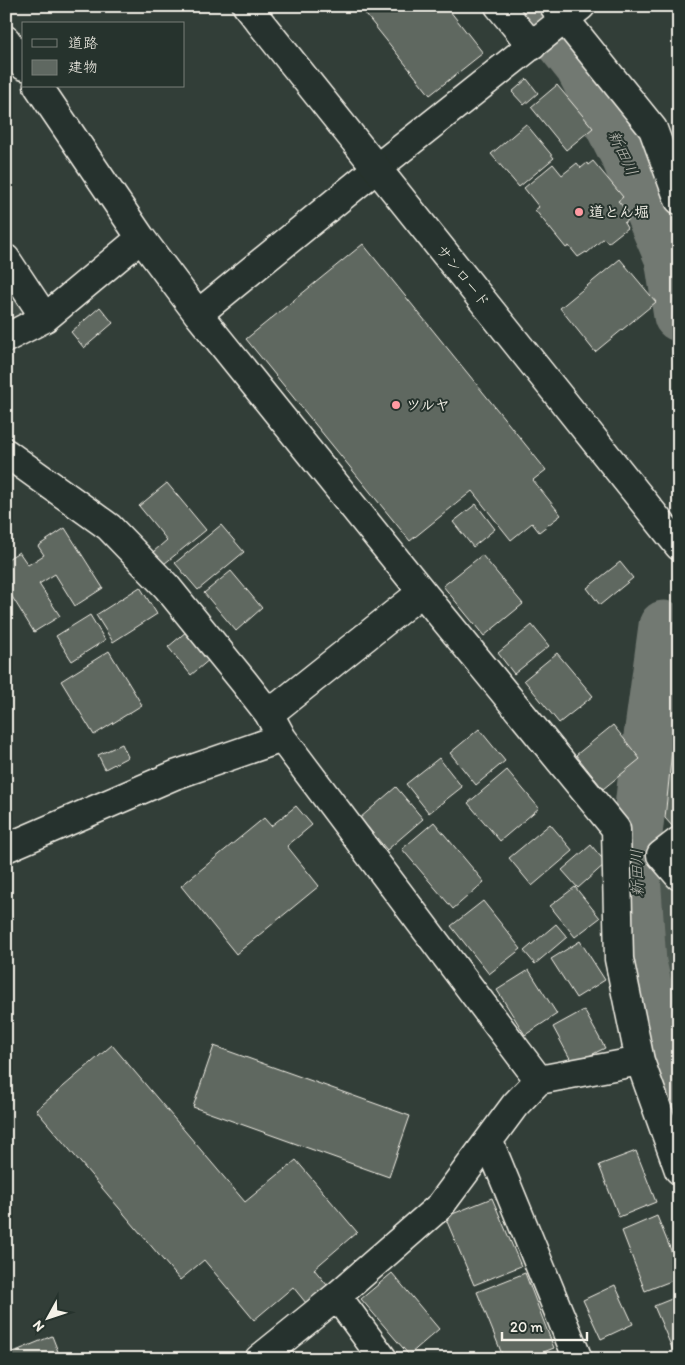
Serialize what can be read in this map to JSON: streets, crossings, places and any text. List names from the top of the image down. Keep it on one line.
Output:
{"streets":{"street":["サンロード"]},"water":["新田川"],"places":["道とん堀","ツルヤ"],"legend":["道路","建物"],"scale_bar":"20 m","north":"bottom left"}
